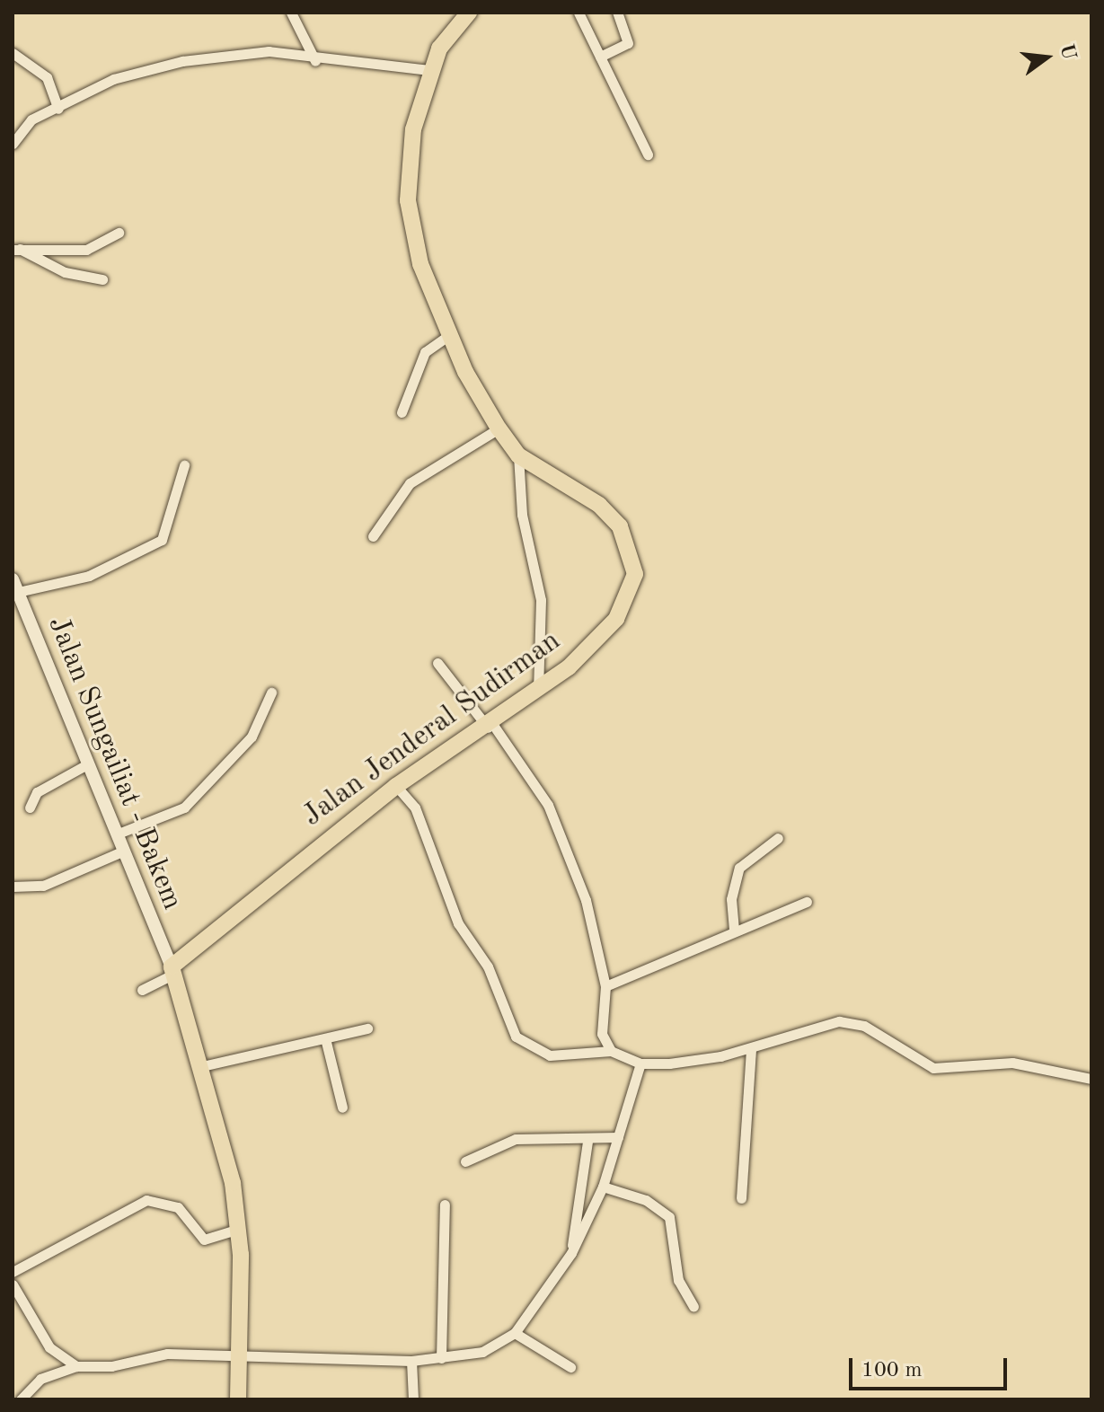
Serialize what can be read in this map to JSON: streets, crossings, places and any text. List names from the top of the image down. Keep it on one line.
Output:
{"streets":{"highway":["Jalan Jenderal Sudirman"],"street":["Jalan Sungailiat - Bakem"]},"crossings":[["Jalan Jenderal Sudirman","Jalan Sungailiat - Bakem"]],"scale_bar":"100 m","north":"right"}
